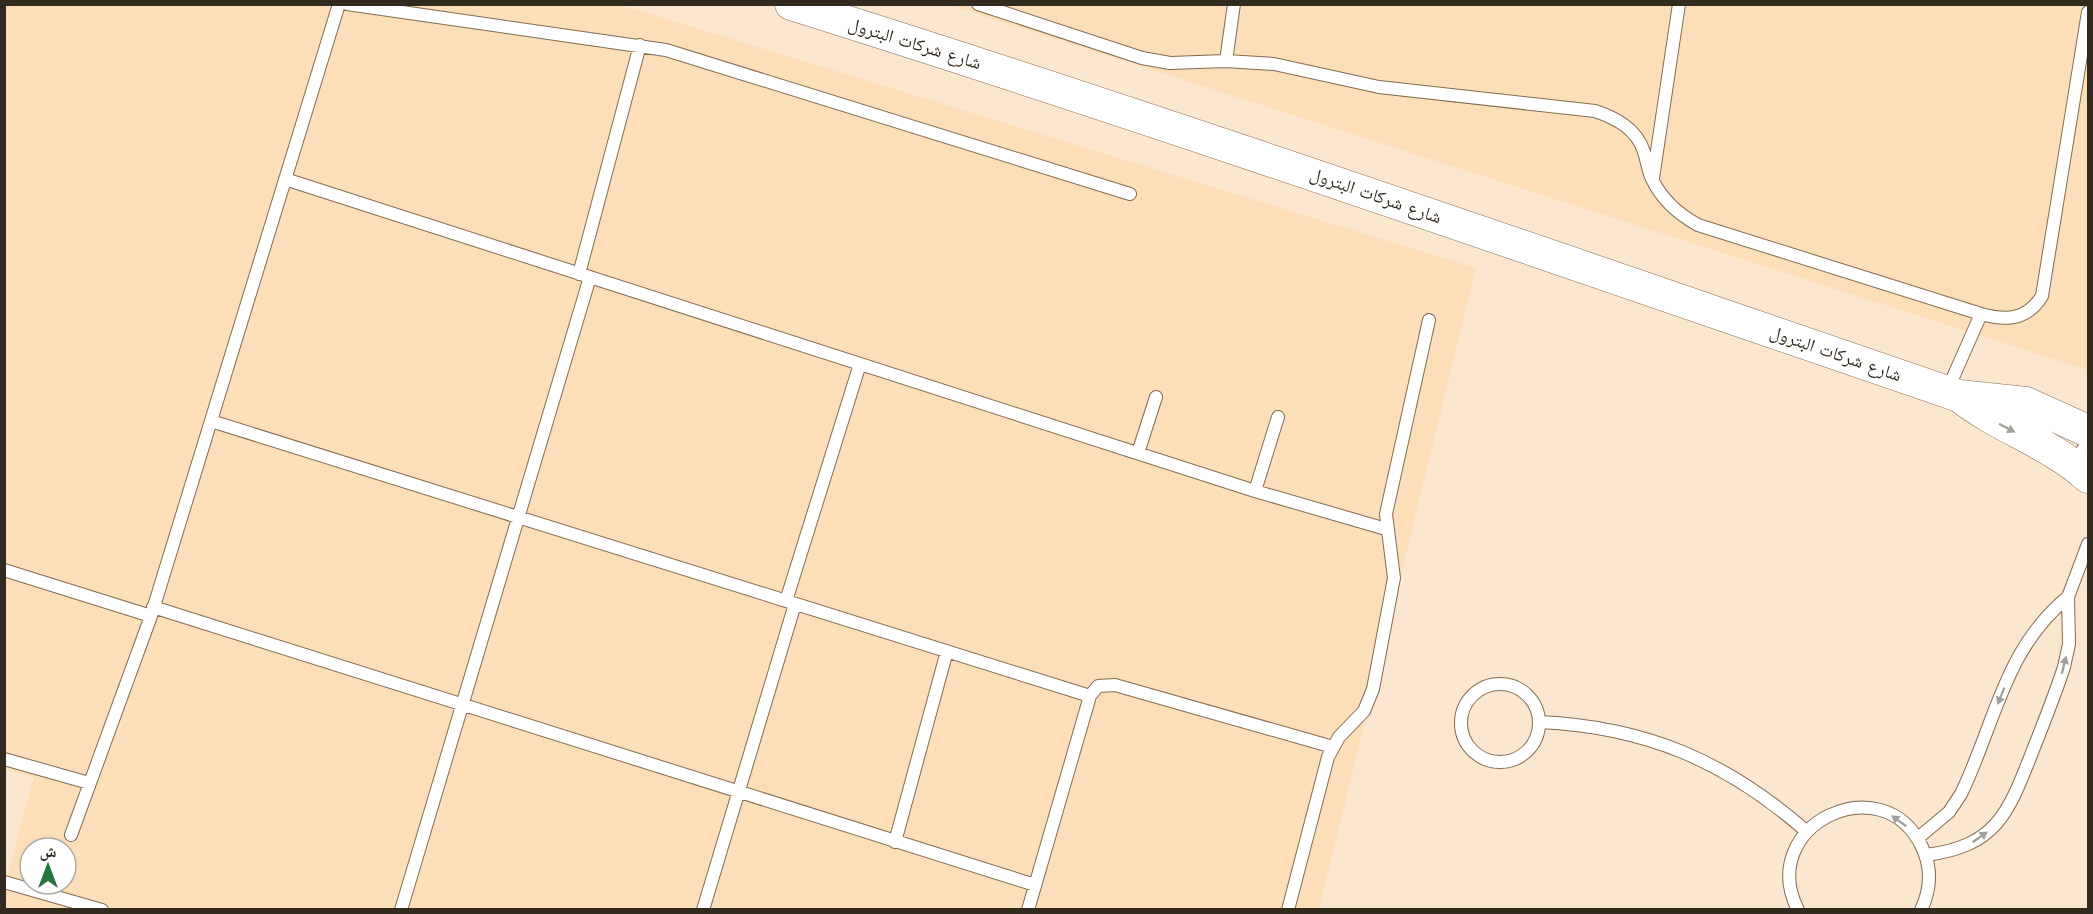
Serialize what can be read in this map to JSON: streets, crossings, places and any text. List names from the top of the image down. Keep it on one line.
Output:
{"streets":{"street":["شارع شركات البترول"]},"north":"top"}
